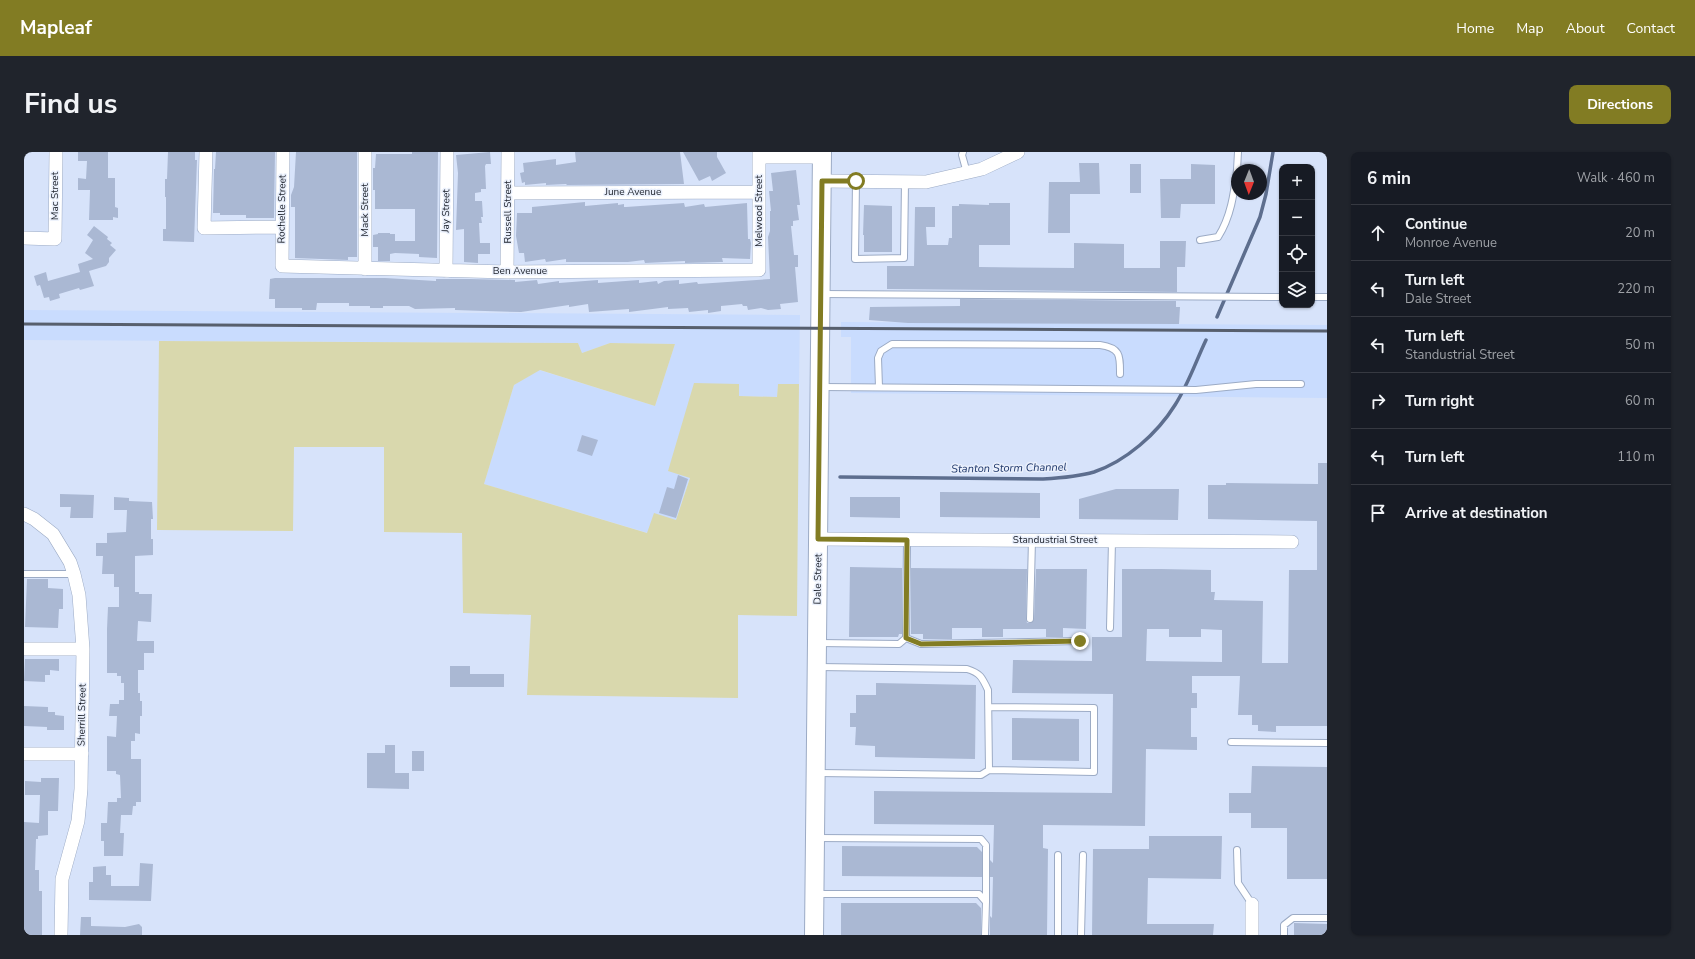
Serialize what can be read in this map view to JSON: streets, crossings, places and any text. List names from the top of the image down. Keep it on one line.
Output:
{"streets":{"street":["June Avenue","Mac Street","Rochelle Street","Mack Street","Jay Street","Melwood Street","Russell Street","Ben Avenue","Standustrial Street","Dale Street","Sherrill Street"]},"crossings":[["June Avenue","Melwood Street"],["June Avenue","Russell Street"],["Rochelle Street","Ben Avenue"],["Mack Street","Ben Avenue"],["Jay Street","Ben Avenue"],["Melwood Street","Ben Avenue"],["Russell Street","Ben Avenue"],["Standustrial Street","Dale Street"]],"water":["Stanton Storm Channel"],"north":"bottom","page":{"header":"Mapleaf","nav":["Home","Map","About","Contact"],"title":"Find us","buttons":"Directions","heading":["6 min","Walk · 460 m"],"map_buttons":["+","−"],"list":[["Continue","Monroe Avenue","20 m"],["Turn left","Dale Street","220 m"],["Turn left","Standustrial Street","50 m"],["Turn right","60 m"],["Turn left","110 m"],"Arrive at destination"]}}
